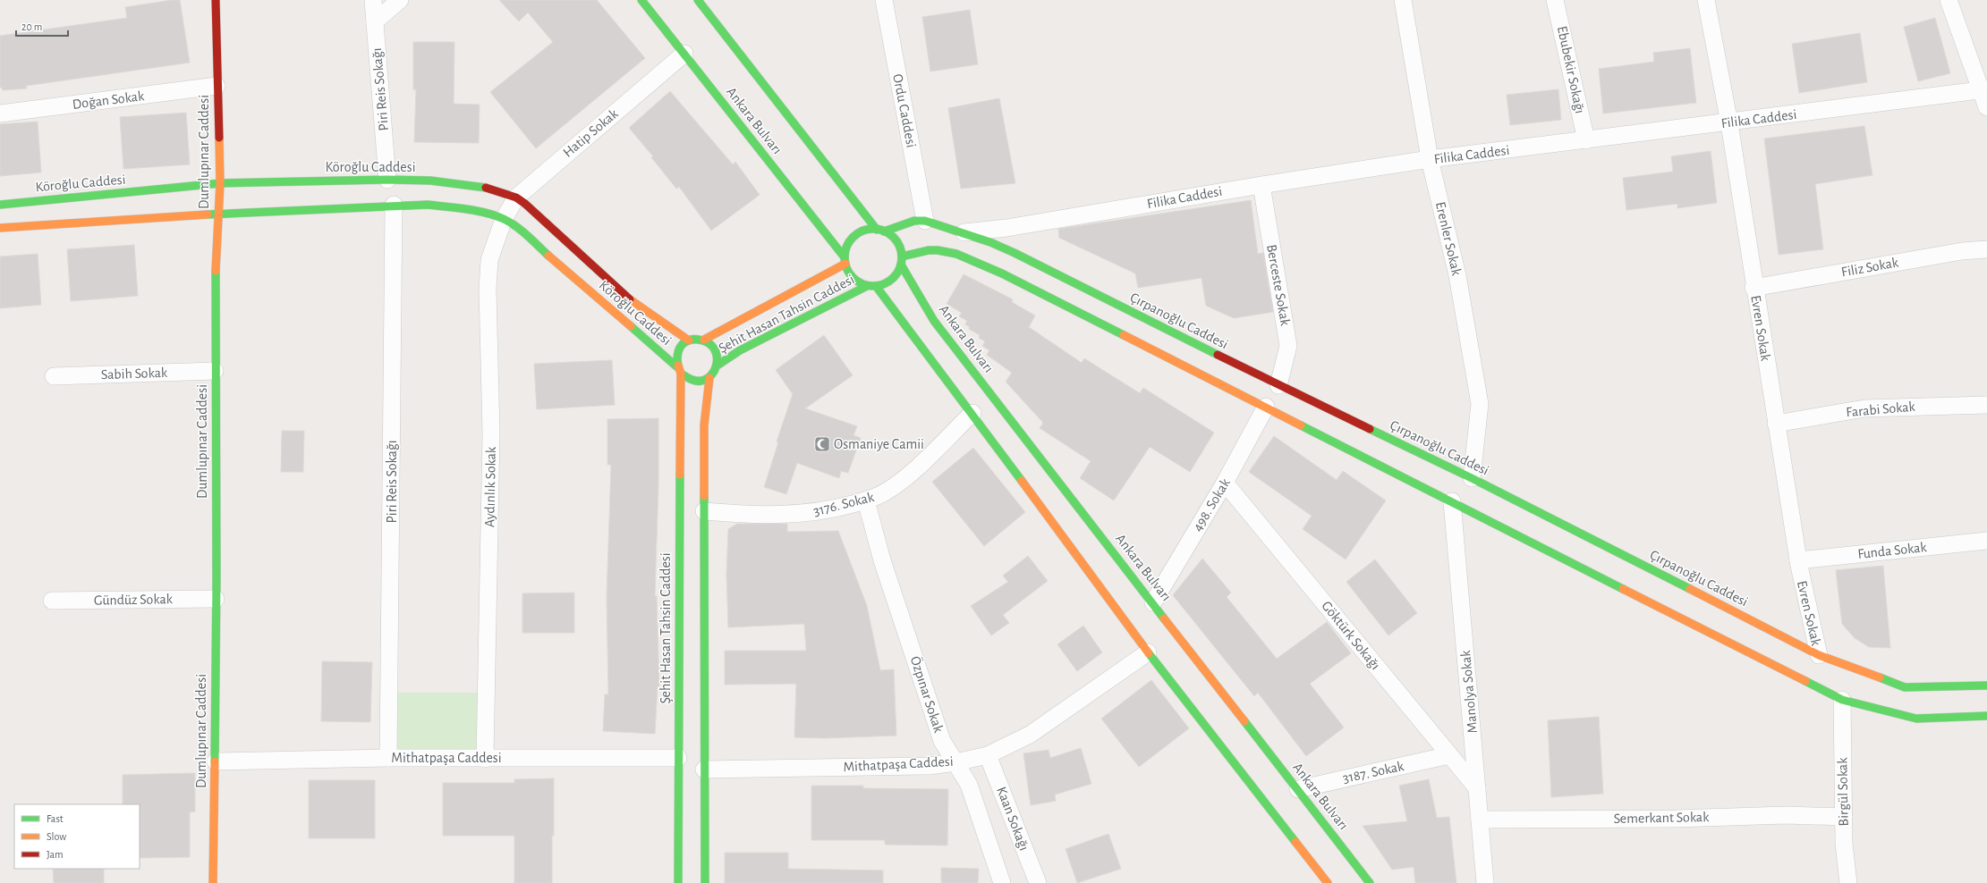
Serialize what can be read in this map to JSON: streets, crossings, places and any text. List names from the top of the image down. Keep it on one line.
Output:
{"streets":{"main road":["Ankara Bulvarı","Dumlupınar Caddesi","Köroğlu Caddesi","Şehit Hasan Tahsin Caddesi","Çırpanoğlu Caddesi"],"street":["Ebubekir Sokağı","Piri Reis Sokağı","Doğan Sokak","Ordu Caddesi","Filika Caddesi","Hatip Sokak","Erenler Sokak","Filiz Sokak","Berceste Sokak","Evren Sokak","Sabih Sokak","Farabi Sokak","Aydınlık Sokak","3176. Sokak","498. Sokak","Funda Sokak","Gündüz Sokak","Göktürk Sokağı","Manolya Sokak","Özpınar Sokak","Mithatpaşa Caddesi","3187. Sokak","Birgül Sokak","Semerkant Sokak","Kaan Sokağı"]},"crossings":[["Ebubekir Sokağı","Filika Caddesi"],["Piri Reis Sokağı","Köroğlu Caddesi"],["Piri Reis Sokağı","Mithatpaşa Caddesi"],["Doğan Sokak","Dumlupınar Caddesi"],["Ordu Caddesi","Çırpanoğlu Caddesi"],["Filika Caddesi","Erenler Sokak"],["Filika Caddesi","Berceste Sokak"],["Filika Caddesi","Çırpanoğlu Caddesi"],["Filika Caddesi","Evren Sokak"],["Ankara Bulvarı","Hatip Sokak"],["Ankara Bulvarı","Şehit Hasan Tahsin Caddesi"],["Ankara Bulvarı","Çırpanoğlu Caddesi"],["Ankara Bulvarı","3176. Sokak"],["Ankara Bulvarı","498. Sokak"],["Ankara Bulvarı","Mithatpaşa Caddesi"],["Ankara Bulvarı","3187. Sokak"],["Hatip Sokak","Köroğlu Caddesi"],["Hatip Sokak","Aydınlık Sokak"],["Dumlupınar Caddesi","Köroğlu Caddesi"],["Dumlupınar Caddesi","Sabih Sokak"],["Dumlupınar Caddesi","Gündüz Sokak"],["Dumlupınar Caddesi","Mithatpaşa Caddesi"],["Köroğlu Caddesi","Şehit Hasan Tahsin Caddesi"],["Köroğlu Caddesi","Aydınlık Sokak"],["Erenler Sokak","Çırpanoğlu Caddesi"],["Filiz Sokak","Evren Sokak"],["Berceste Sokak","Çırpanoğlu Caddesi"],["Şehit Hasan Tahsin Caddesi","Çırpanoğlu Caddesi"],["Şehit Hasan Tahsin Caddesi","3176. Sokak"],["Şehit Hasan Tahsin Caddesi","Mithatpaşa Caddesi"],["Çırpanoğlu Caddesi","Evren Sokak"],["Evren Sokak","Farabi Sokak"],["Evren Sokak","Funda Sokak"],["Aydınlık Sokak","Mithatpaşa Caddesi"],["3176. Sokak","Özpınar Sokak"],["498. Sokak","Göktürk Sokağı"],["Göktürk Sokağı","Manolya Sokak"],["Göktürk Sokağı","3187. Sokak"],["Manolya Sokak","Semerkant Sokak"],["Özpınar Sokak","Mithatpaşa Caddesi"],["Mithatpaşa Caddesi","Kaan Sokağı"],["Birgül Sokak","Semerkant Sokak"]],"places":{"mosque":["Osmaniye Camii"]},"legend":["Fast","Slow","Jam"],"scale_bar":"20 m"}
